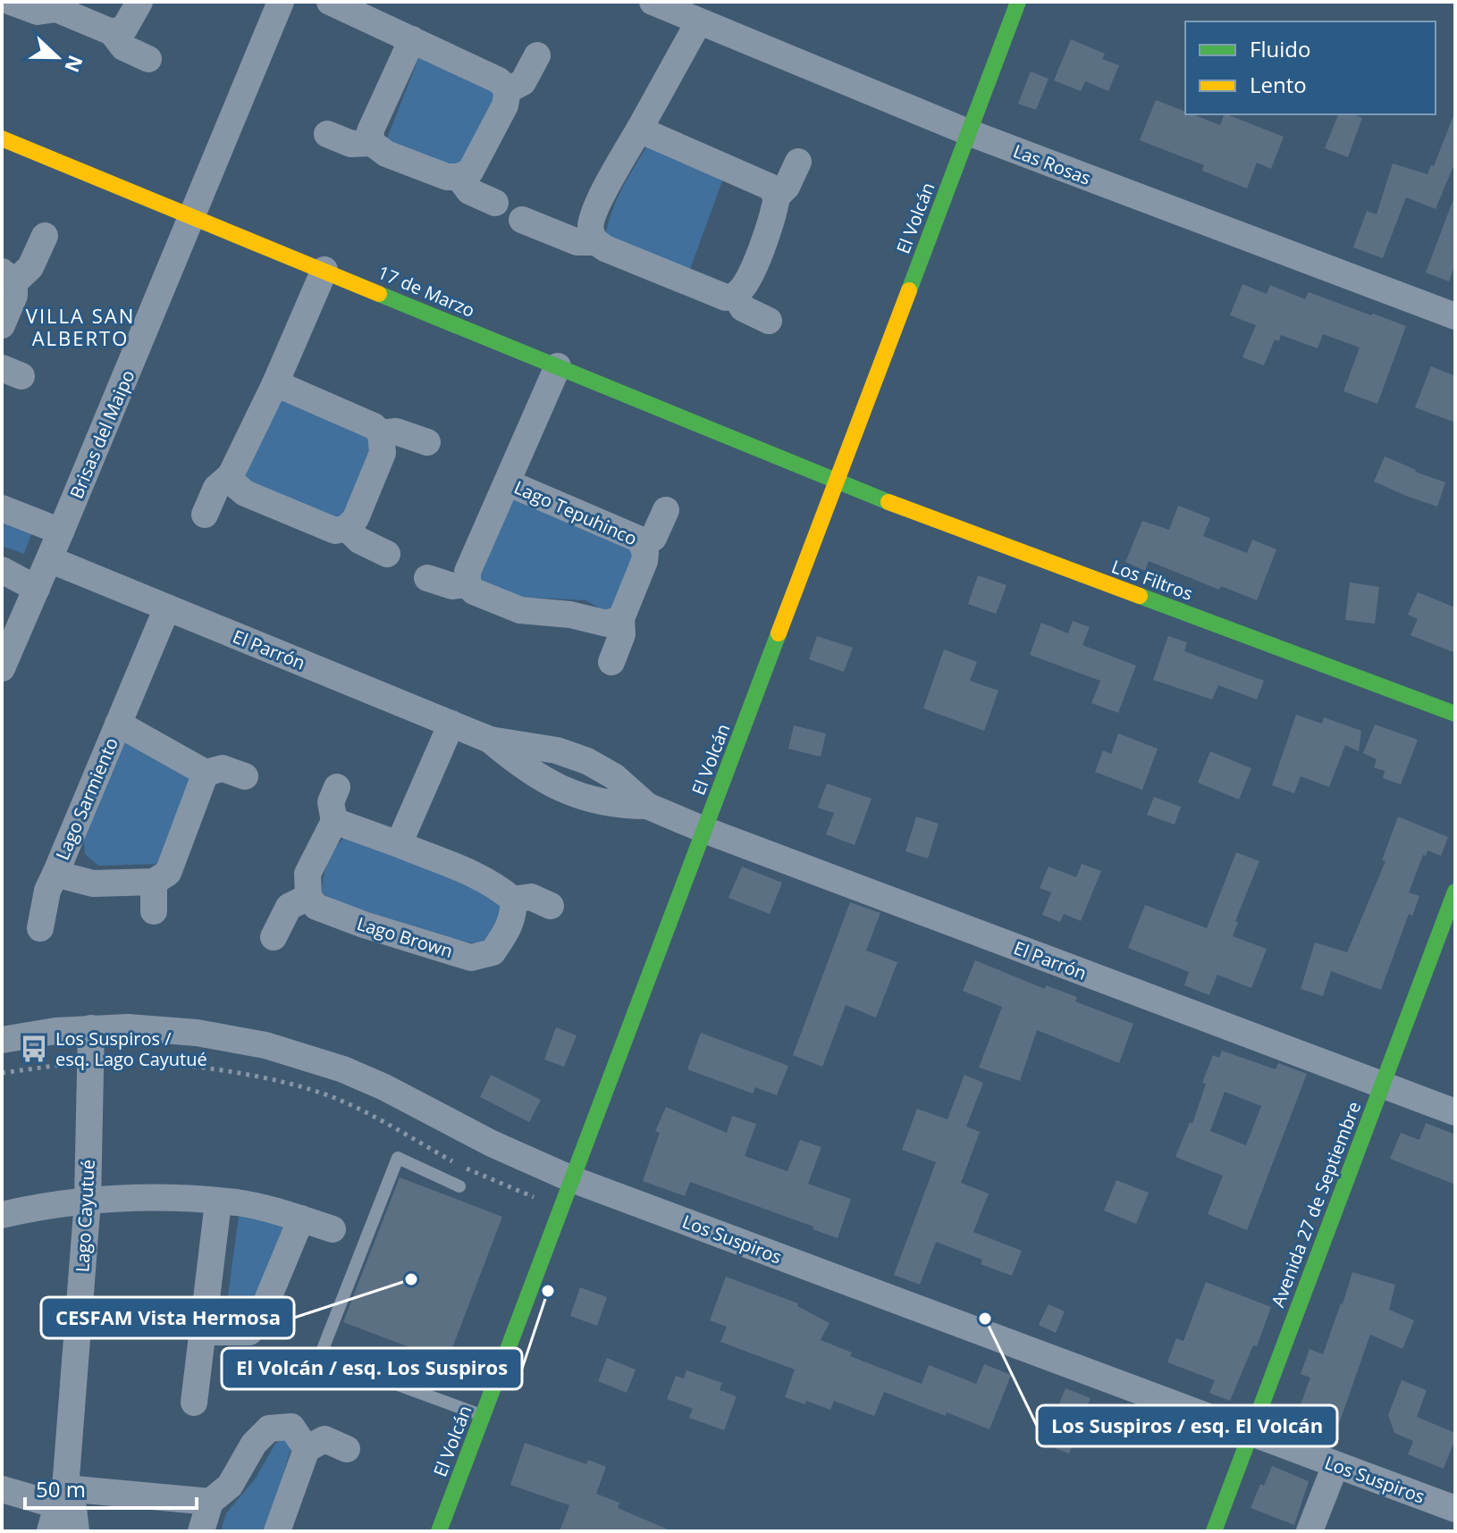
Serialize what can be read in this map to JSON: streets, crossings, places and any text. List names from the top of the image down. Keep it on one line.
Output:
{"streets":{"street":["Las Rosas","El Volcán","17 de Marzo","Brisas del Maipo","Lago Tepuhinco","Los Filtros","El Parrón","Lago Sarmiento","Lago Brown","Avenida 27 de Septiembre","Lago Cayutué","Los Suspiros"]},"crossings":[["Las Rosas","El Volcán"],["El Volcán","17 de Marzo"],["El Volcán","Los Filtros"],["El Volcán","El Parrón"],["El Volcán","Los Suspiros"],["17 de Marzo","Brisas del Maipo"],["17 de Marzo","Lago Tepuhinco"],["17 de Marzo","Los Filtros"],["Brisas del Maipo","El Parrón"],["El Parrón","Lago Sarmiento"],["El Parrón","Avenida 27 de Septiembre"],["Avenida 27 de Septiembre","Los Suspiros"],["Lago Cayutué","Los Suspiros"]],"districts":["VILLA SAN ALBERTO"],"places":{"bus stop":["Los Suspiros / esq. Lago Cayutué"],"other":["CESFAM Vista Hermosa","El Volcán / esq. Los Suspiros","Los Suspiros / esq. El Volcán"]},"legend":["Fluido","Lento"],"scale_bar":"50 m","north":"right"}
